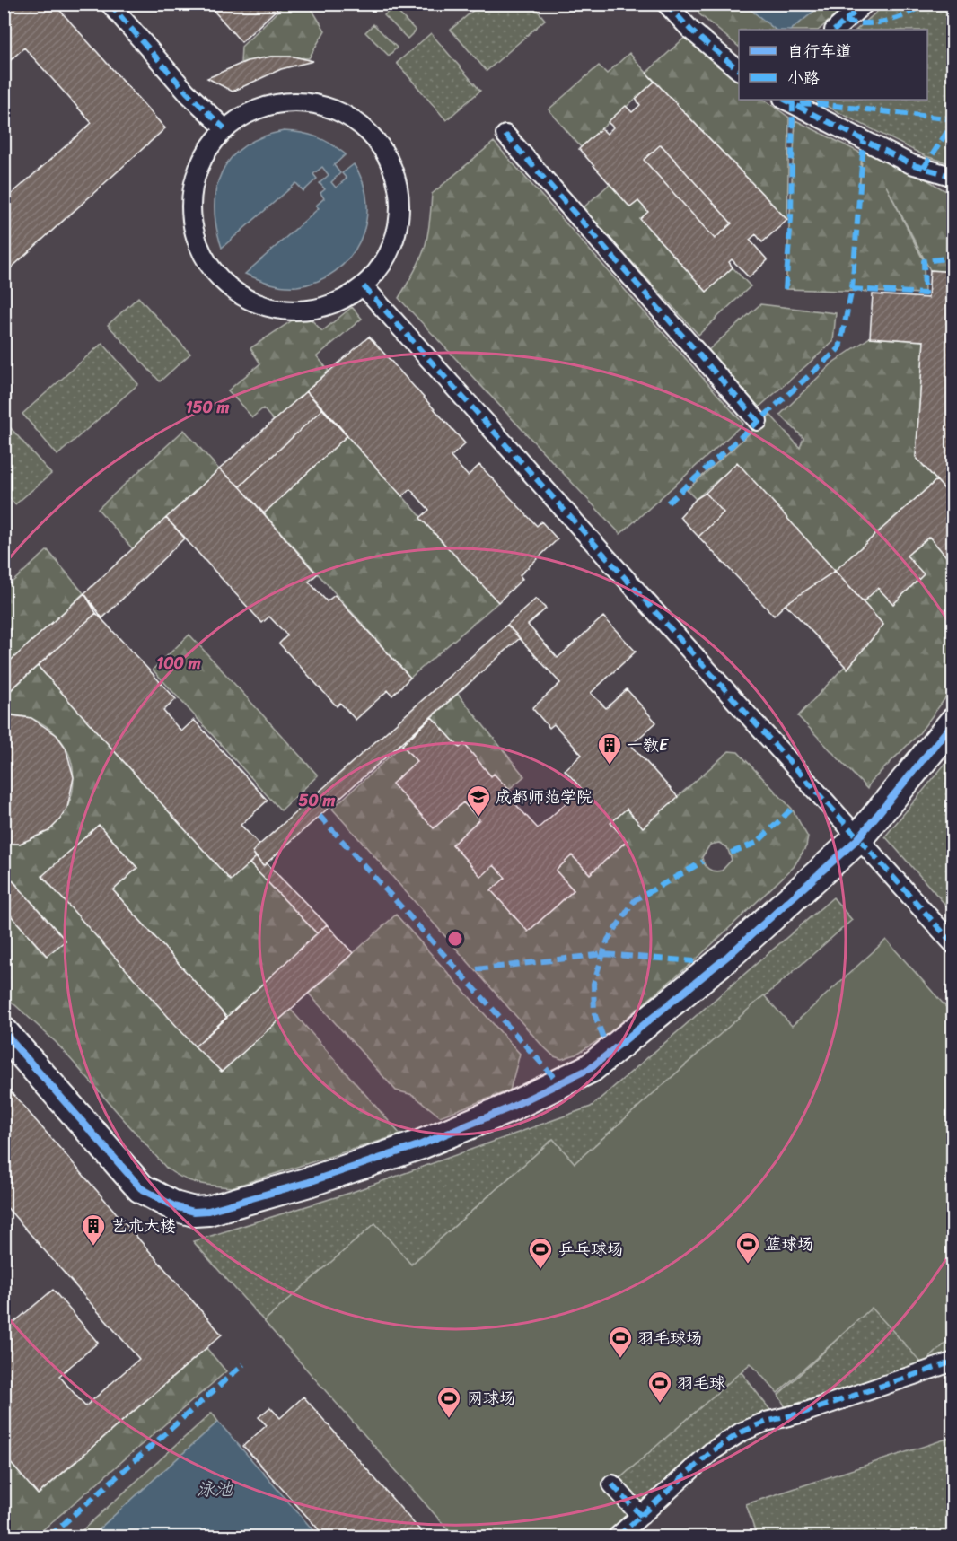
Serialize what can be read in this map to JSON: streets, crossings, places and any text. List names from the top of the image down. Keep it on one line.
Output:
{"water":["泳池"],"places":{"building":["一教E","艺术大楼"],"school or university":["成都师范学院"],"sports":["篮球场","乒乓球场","羽毛球场","羽毛球","网球场"]},"legend":["自行车道","小路"],"rings":["150 m","100 m","50 m"]}
